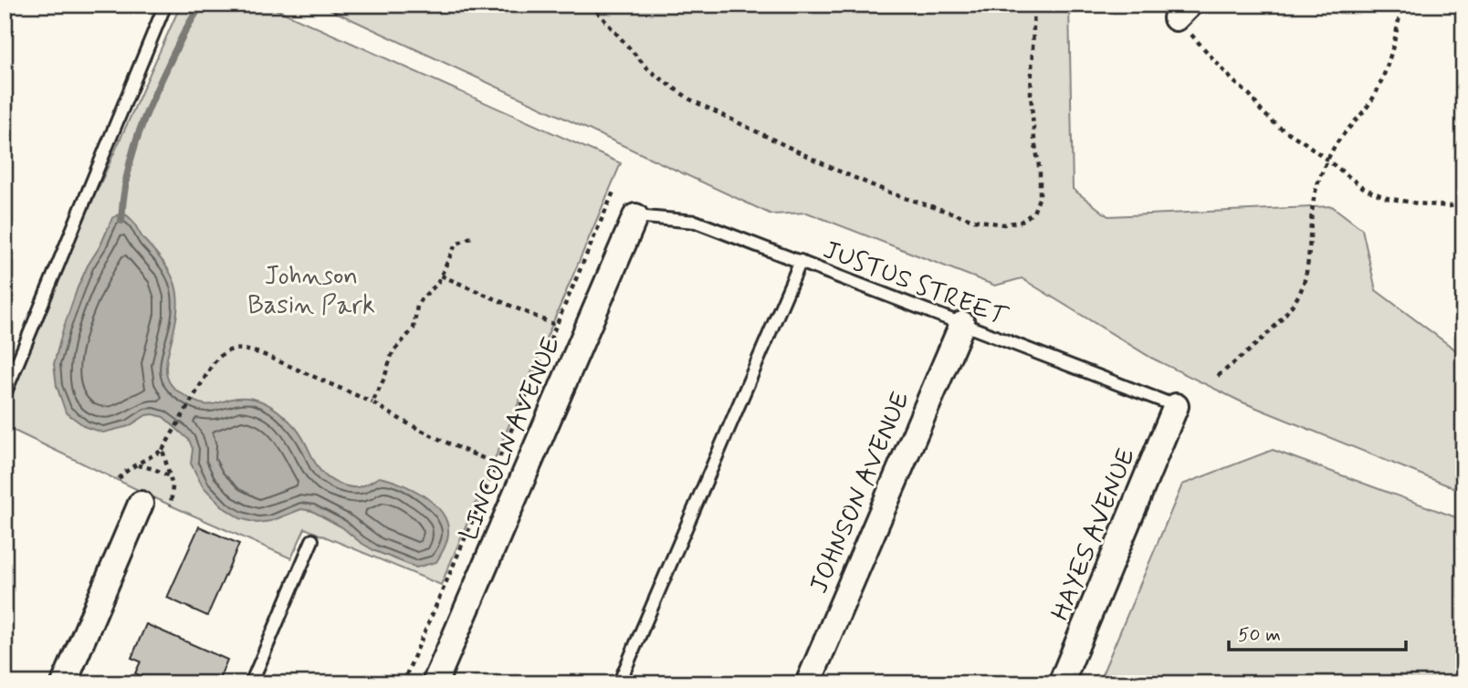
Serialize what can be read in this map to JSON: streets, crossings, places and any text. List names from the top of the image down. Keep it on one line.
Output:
{"streets":{"street":["LINCOLN AVENUE","JOHNSON AVENUE","HAYES AVENUE"],"lane":["JUSTUS STREET"]},"crossings":[["JUSTUS STREET","LINCOLN AVENUE"],["JUSTUS STREET","JOHNSON AVENUE"],["JUSTUS STREET","HAYES AVENUE"]],"parks":["Johnson Basin Park"],"scale_bar":"50 m"}
